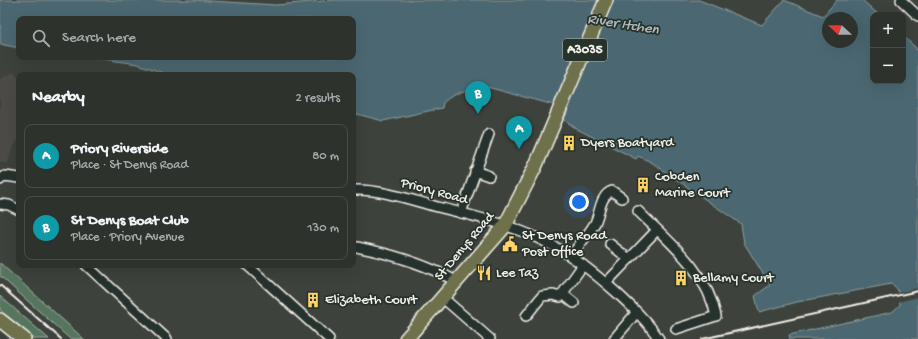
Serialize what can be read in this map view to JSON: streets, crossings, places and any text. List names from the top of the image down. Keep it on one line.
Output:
{"streets":{"main road":["A3035","St Denys Road"],"street":["Priory Road"]},"crossings":[["Priory Road","St Denys Road"]],"water":["River Itchen"],"places":{"building":["Dyers Boatyard","Cobden Marine Court","Bellamy Court","Elizabeth Court"],"public building":["St Denys Road Post Office"],"restaurant":["Lee Taz"]},"north":"left","page":{"map_buttons":["+","−"],"search":"Search here","heading":["Nearby","2 results"],"pins":["B","A"],"list":[{"mark":"A","name":"Priory Riverside","note":"Place · St Denys Road","value":"80 m"},{"mark":"B","name":"St Denys Boat Club","note":"Place · Priory Avenue","value":"130 m"}]}}
